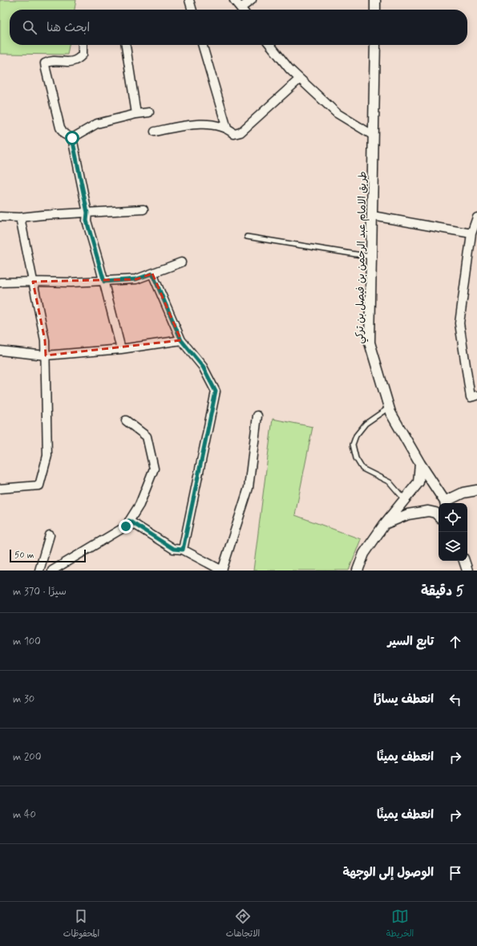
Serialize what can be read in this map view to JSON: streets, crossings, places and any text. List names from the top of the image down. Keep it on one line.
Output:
{"streets":{"street":["طريق الامام عبد الرحمن بن فيصل بن تركي"]},"scale_bar":"50 m","page":{"search":"ابحث هنا","scale":"50 m","heading":["5 دقيقة","سيرًا · 370 m"],"list":[["تابع السير","100 m"],["انعطف يسارًا","30 m"],["انعطف يمينًا","200 m"],["انعطف يمينًا","40 m"],"الوصول إلى الوجهة"],"nav":["الخريطة","الاتجاهات","المحفوظات"]}}
